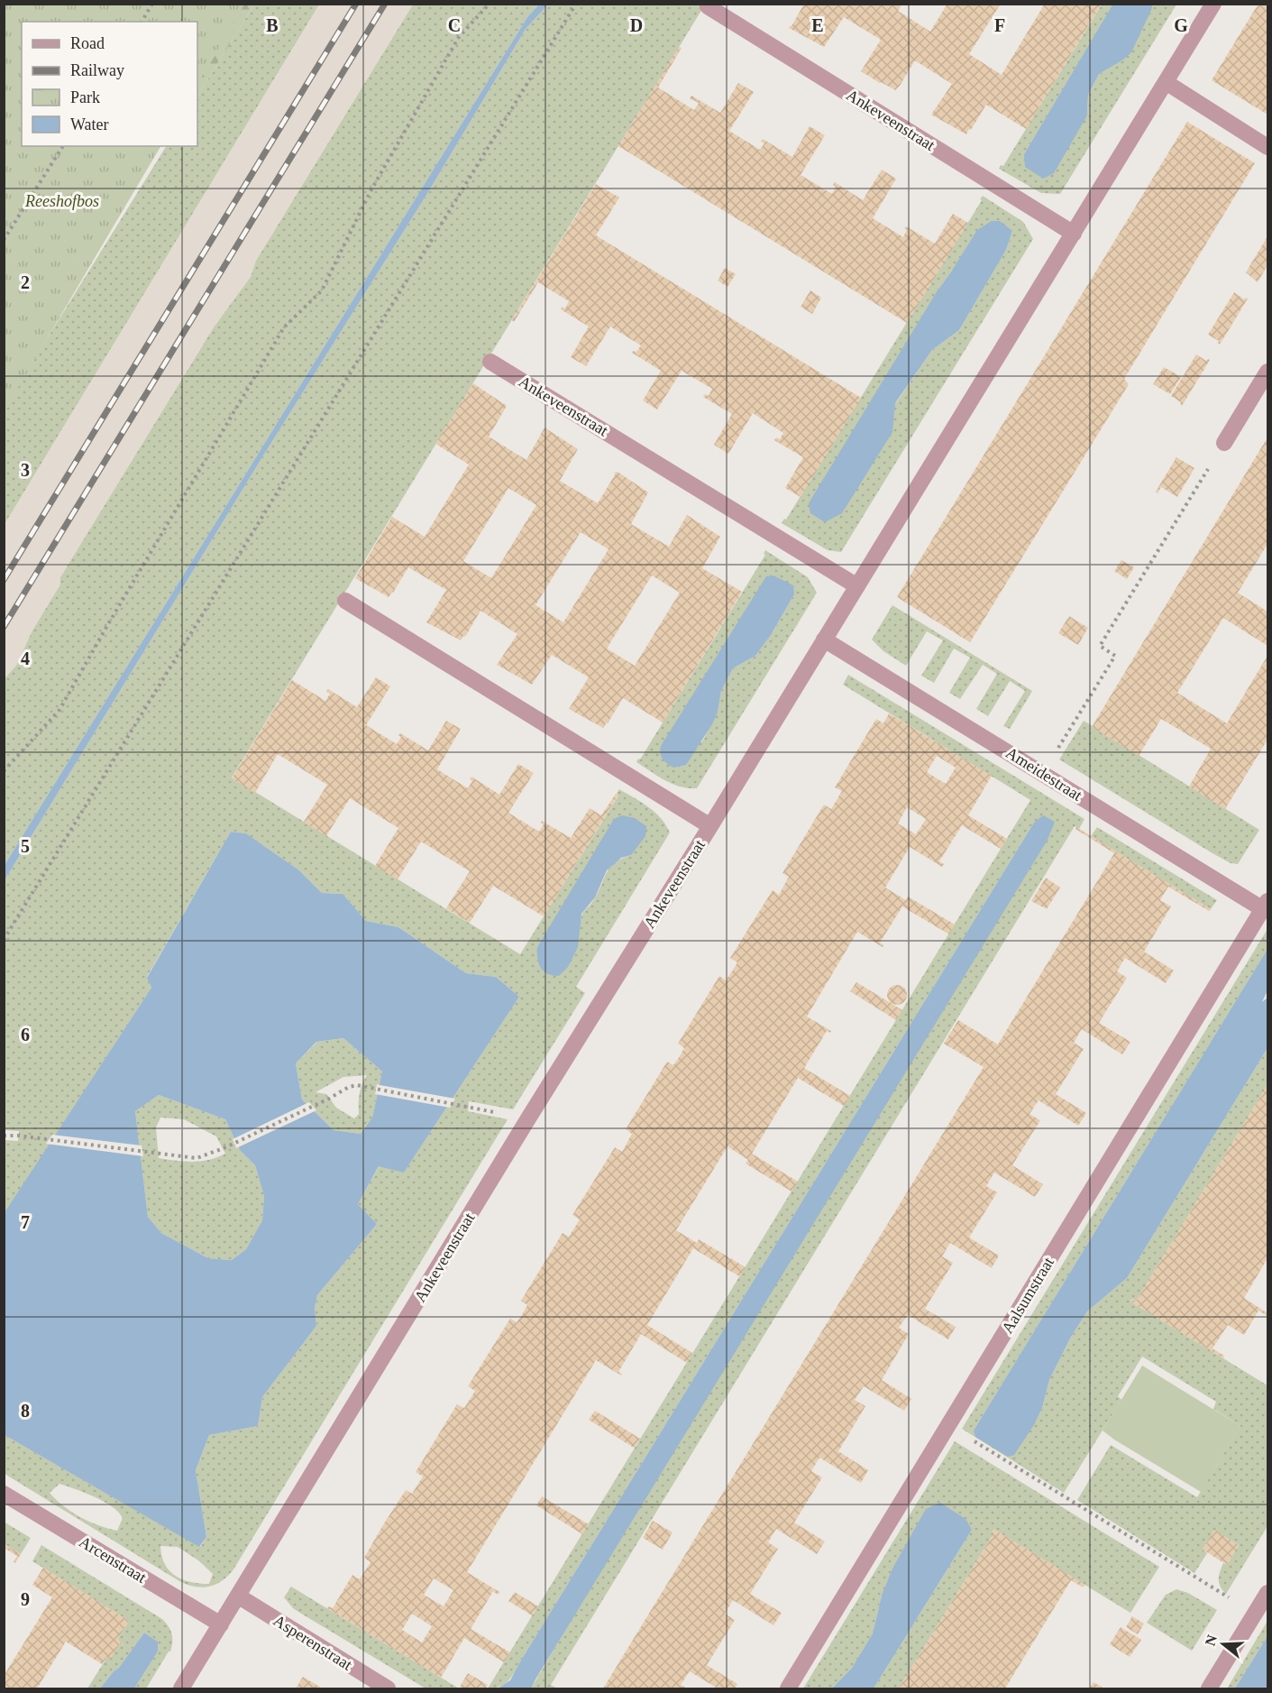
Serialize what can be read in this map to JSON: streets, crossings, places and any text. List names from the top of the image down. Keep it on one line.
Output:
{"streets":{"street":["Ankeveenstraat","Ameidestraat","Aalsumstraat","Arcenstraat","Asperenstraat"]},"crossings":[["Ankeveenstraat","Ameidestraat"],["Ankeveenstraat","Arcenstraat"],["Ankeveenstraat","Asperenstraat"],["Ameidestraat","Aalsumstraat"]],"parks":["Reeshofbos"],"legend":["Road","Railway","Park","Water"],"north":"left","grid":{"columns":["B","C","D","E","F","G"],"rows":["2","3","4","5","6","7","8","9"]}}
